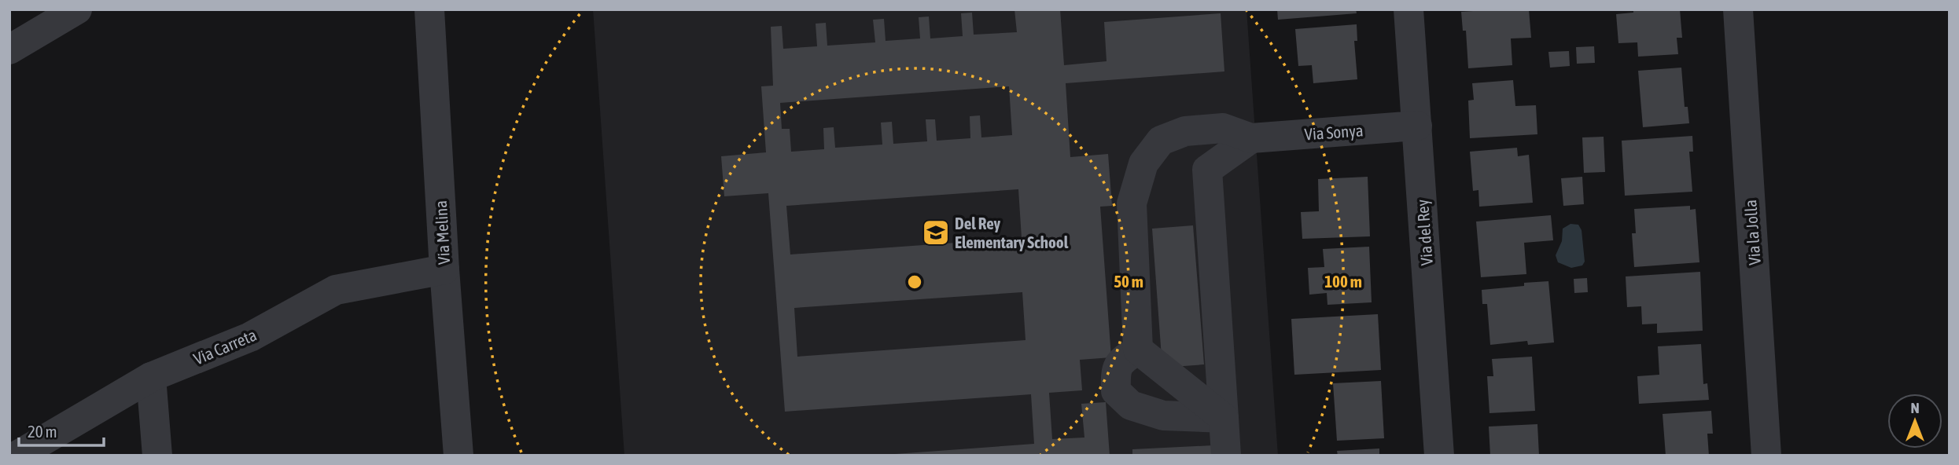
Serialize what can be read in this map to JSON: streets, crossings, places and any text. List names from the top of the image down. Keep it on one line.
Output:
{"streets":{"street":["Via Sonya","Via Melina","Via del Rey","Via la Jolla","Via Carreta"]},"crossings":[["Via Sonya","Via del Rey"],["Via Melina","Via Carreta"]],"places":{"school or university":["Del Rey Elementary School"]},"scale_bar":"20 m","north":"top","rings":["50 m","100 m"]}
